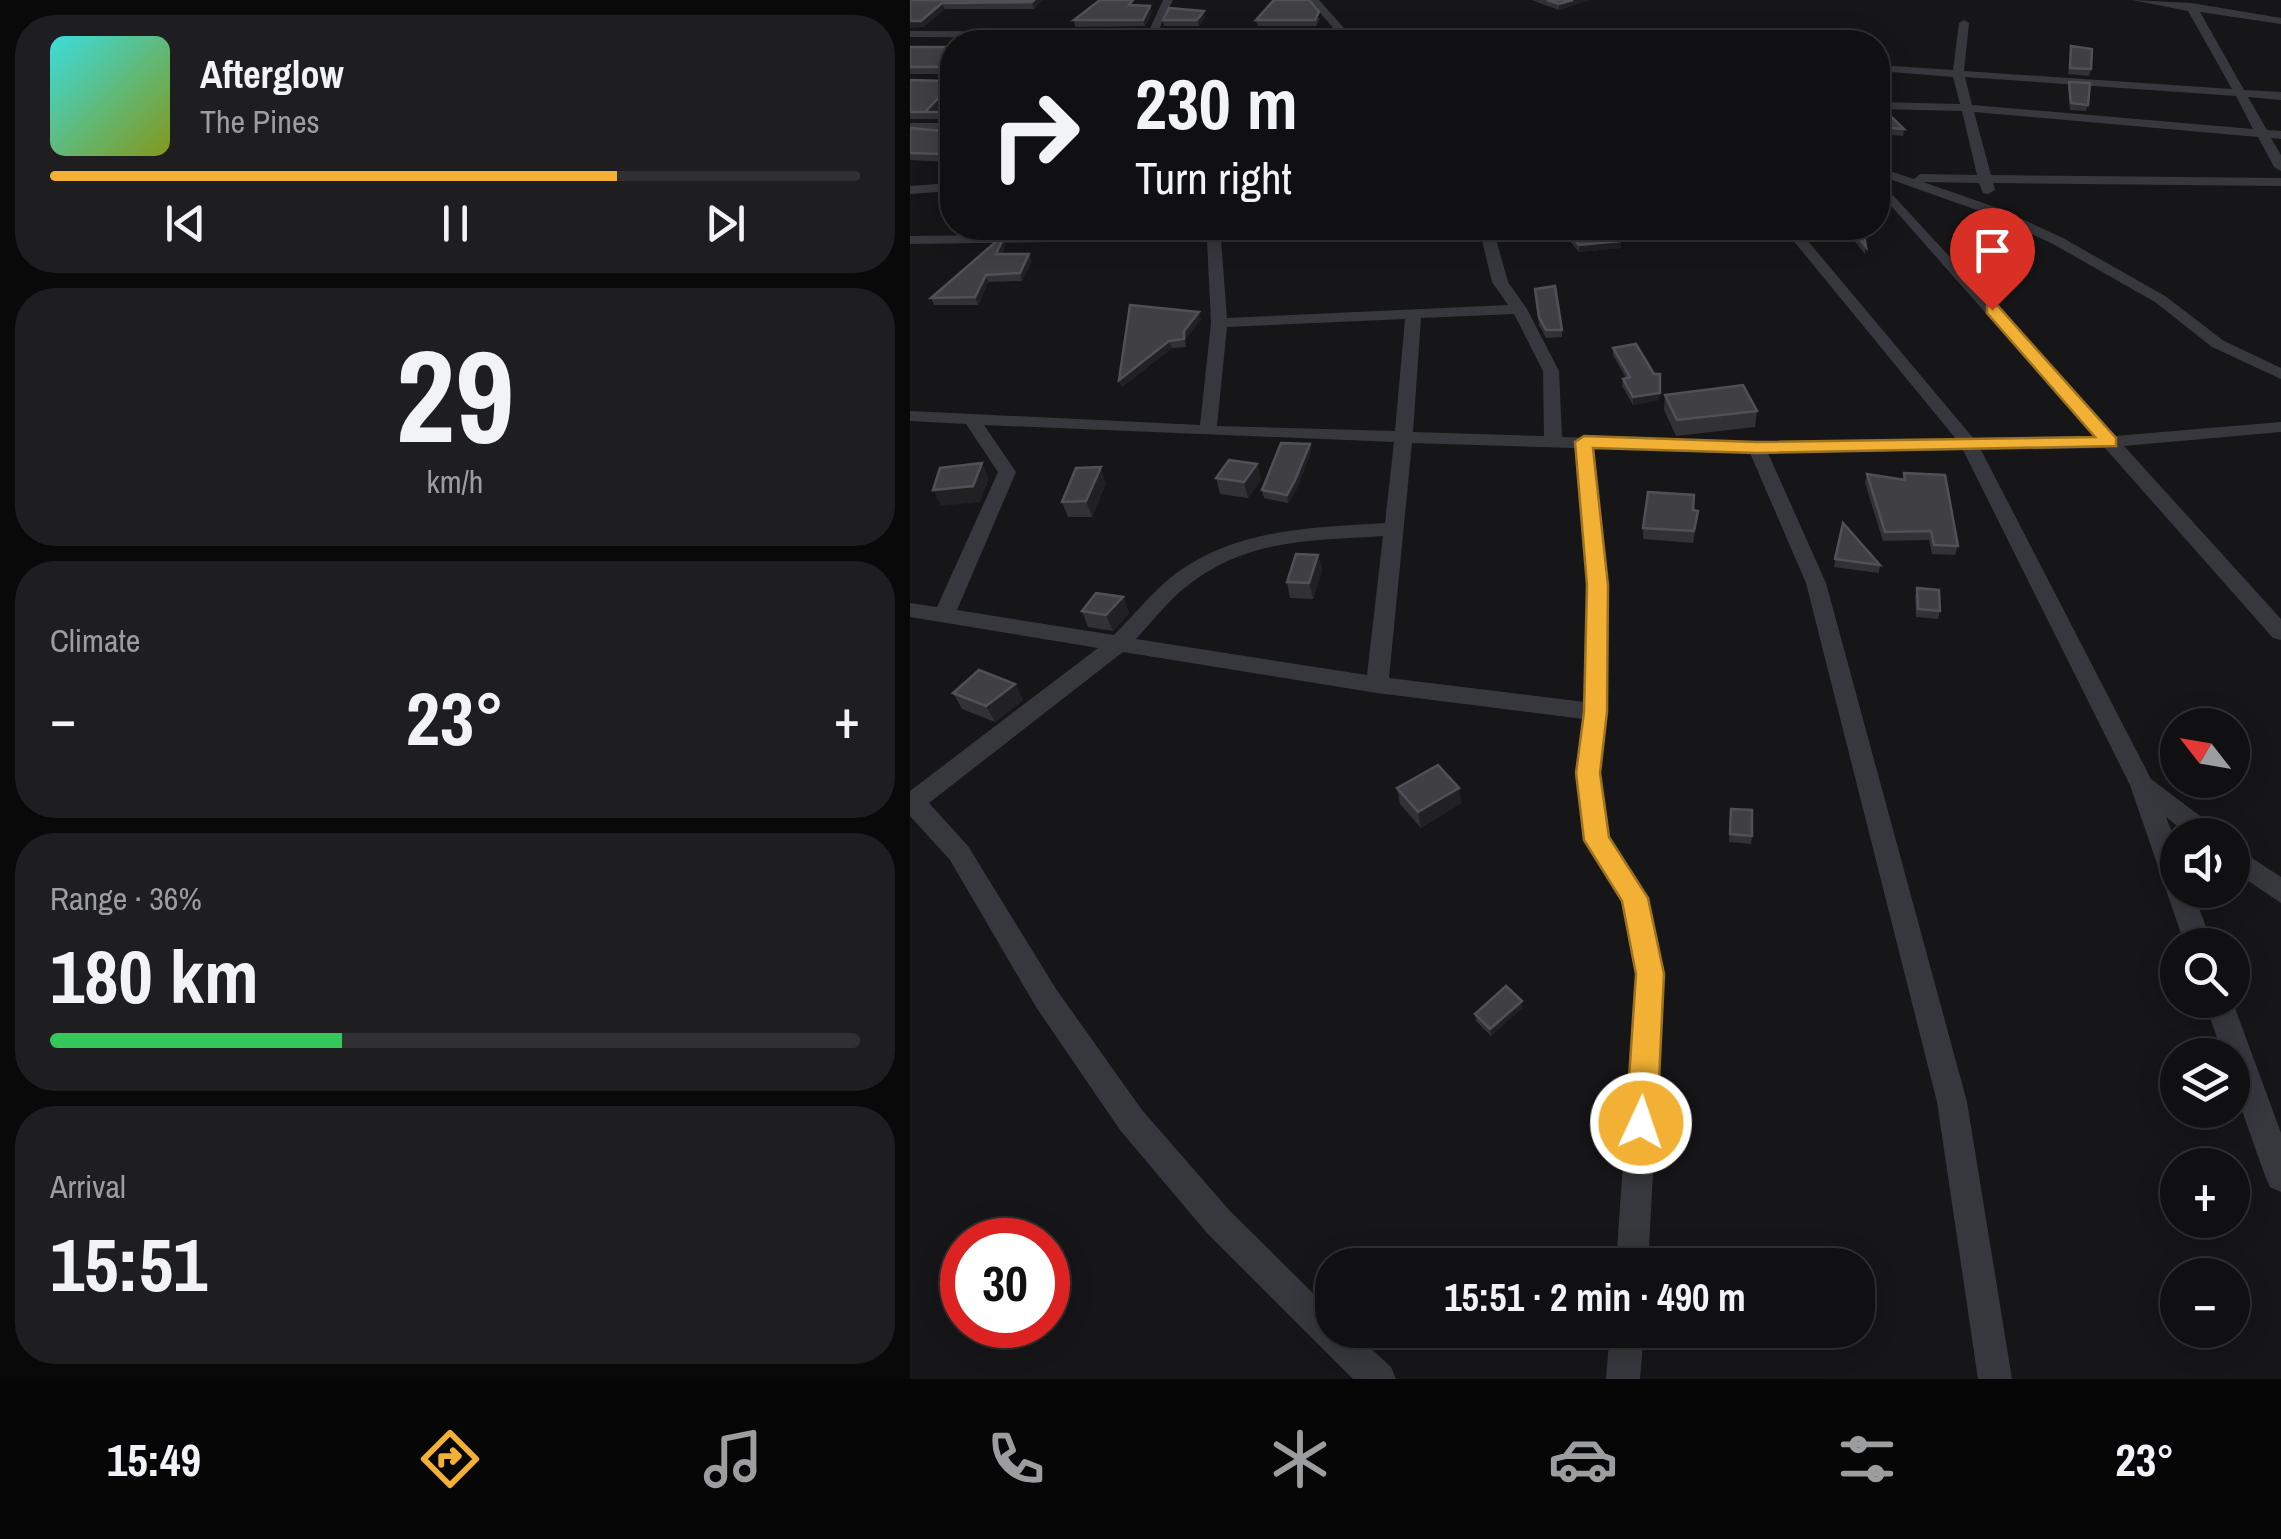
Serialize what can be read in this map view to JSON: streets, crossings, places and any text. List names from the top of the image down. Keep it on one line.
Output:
{"north":"top left","page":{"turn":["230 m","Turn right"],"song":["Afterglow","The Pines"],"tile":[["29","km/h"],"Climate",["Range · 36%","180 km"],["Arrival","15:51"]],"heat":["−","23°","+"],"map_buttons":["+","−"],"limit":"30","trip":"15:51 · 2 min · 490 m","tabs":["15:49","23°"]}}
